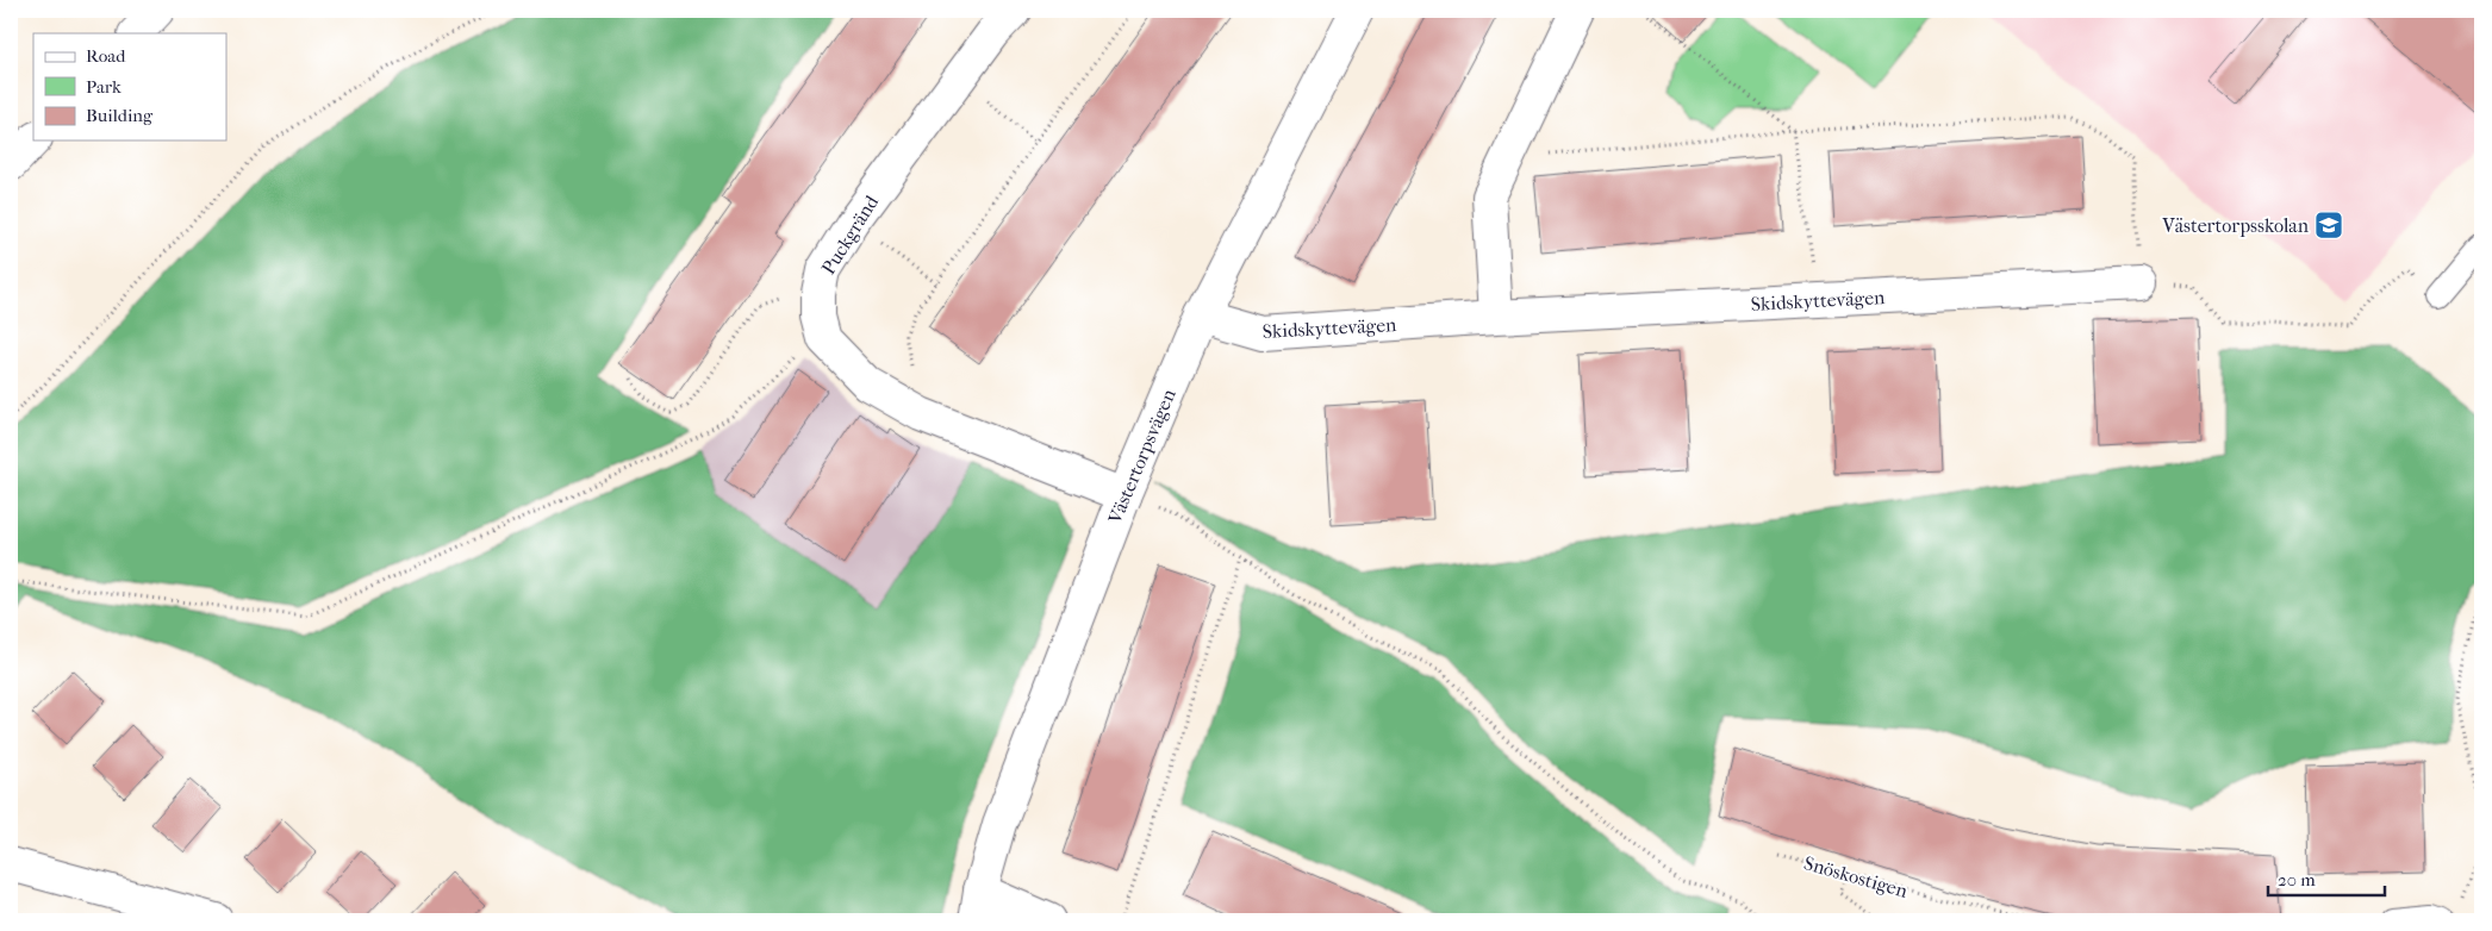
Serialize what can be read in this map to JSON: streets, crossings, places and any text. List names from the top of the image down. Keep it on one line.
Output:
{"streets":{"main road":["Puckgränd","Skidskyttevägen","Västertorpsvägen"],"path":["Snöskostigen"]},"crossings":[["Skidskyttevägen","Västertorpsvägen"]],"places":{"school or university":["Västertorpsskolan"]},"legend":["Road","Park","Building"],"scale_bar":"20 m"}
